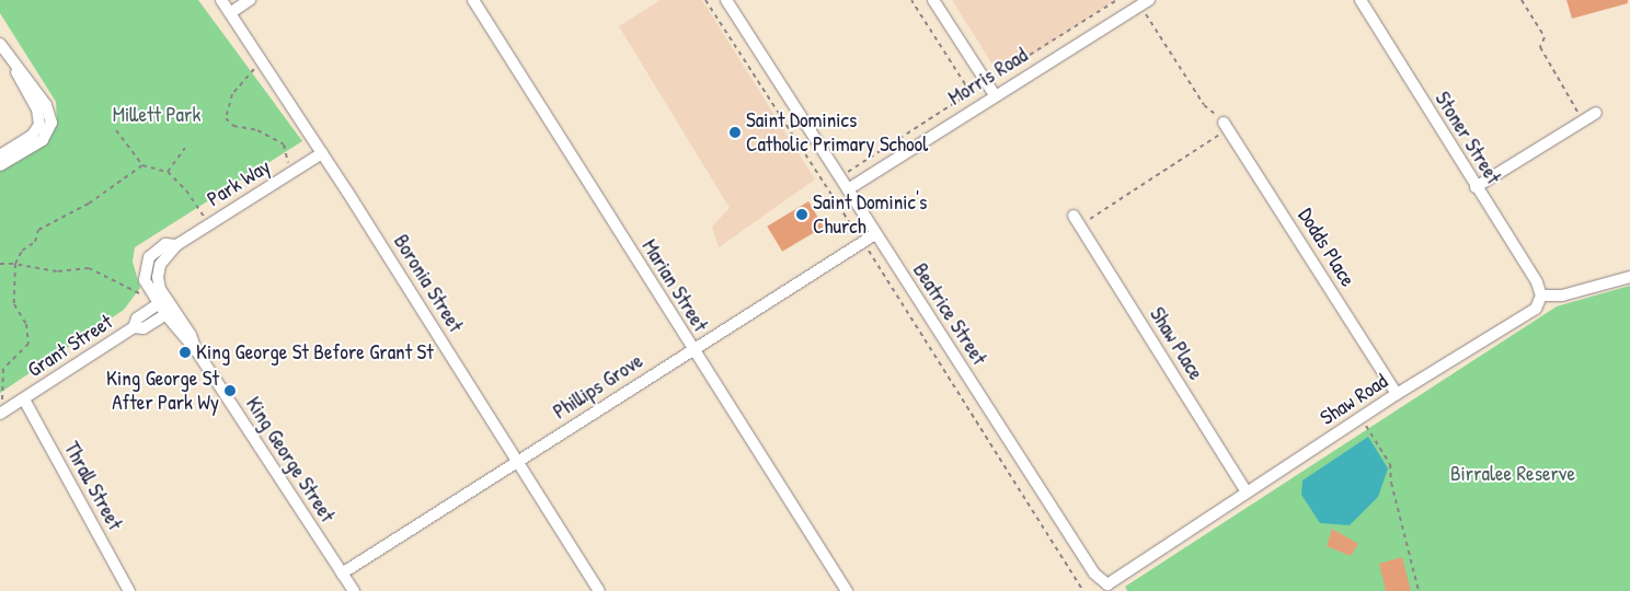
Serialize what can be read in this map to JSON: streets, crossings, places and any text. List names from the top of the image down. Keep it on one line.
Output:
{"streets":{"street":["Morris Road","Stoner Street","Park Way","Dodds Place","Boronia Street","Marian Street","Beatrice Street","Shaw Place","Grant Street","Phillips Grove","Shaw Road","King George Street","Thrall Street"]},"crossings":[["Morris Road","Beatrice Street"],["Stoner Street","Shaw Road"],["Park Way","Boronia Street"],["Park Way","King George Street"],["Dodds Place","Shaw Road"],["Boronia Street","Phillips Grove"],["Marian Street","Phillips Grove"],["Beatrice Street","Phillips Grove"],["Beatrice Street","Shaw Road"],["Shaw Place","Shaw Road"],["Grant Street","King George Street"],["Grant Street","Thrall Street"],["Phillips Grove","King George Street"]],"parks":["Millett Park","Birralee Reserve"],"places":["Saint Dominics Catholic Primary School","Saint Dominic's Church","King George St Before Grant St","King George St After Park Wy"]}
